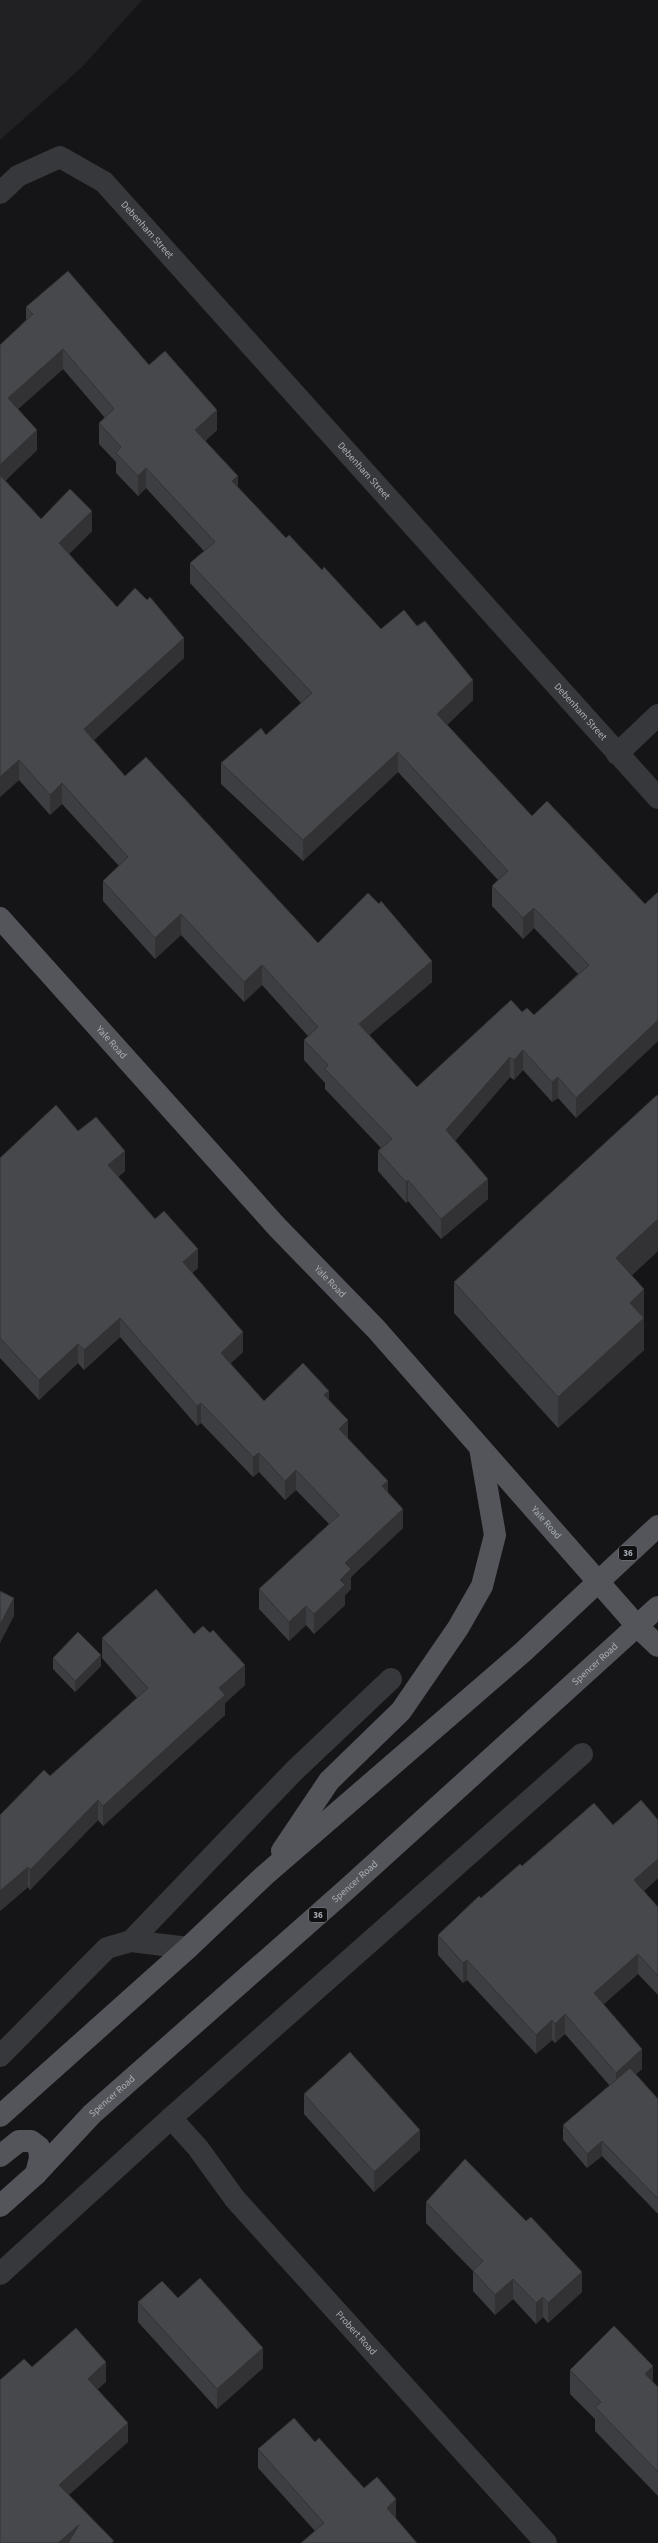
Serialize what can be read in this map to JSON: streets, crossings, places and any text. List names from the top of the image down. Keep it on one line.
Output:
{"streets":{"main road":["Yale Road","36","Spencer Road"],"street":["Debenham Street","Probert Road"]},"crossings":[["Yale Road","36"],["Yale Road","Spencer Road"]]}
